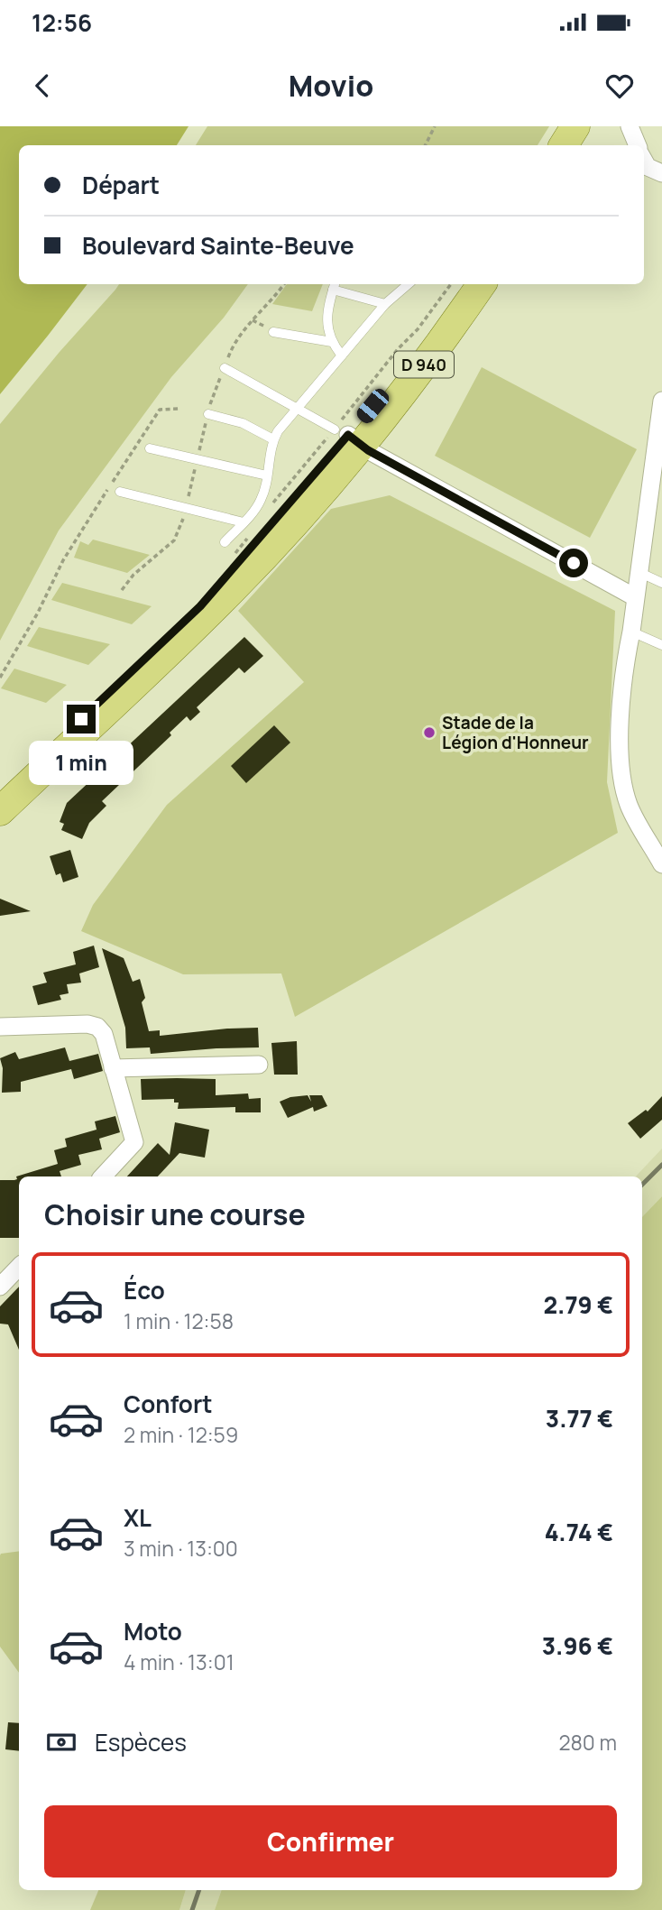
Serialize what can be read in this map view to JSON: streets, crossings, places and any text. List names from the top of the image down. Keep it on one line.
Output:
{"streets":{"main road":["D 940"]},"places":["Stade de la Légion d'Honneur"],"page":{"status":"12:56","header":"Movio","banner":["Départ","Boulevard Sainte-Beuve"],"bubble":"1 min","heading":"Choisir une course","list":[{"name":"Éco","note":"1 min · 12:58","value":"2.79 €"},{"name":"Confort","note":"2 min · 12:59","value":"3.77 €"},{"name":"XL","note":"3 min · 13:00","value":"4.74 €"},{"name":"Moto","note":"4 min · 13:01","value":"3.96 €"}],"pay":["Espèces","280 m"],"buttons":"Confirmer"}}
